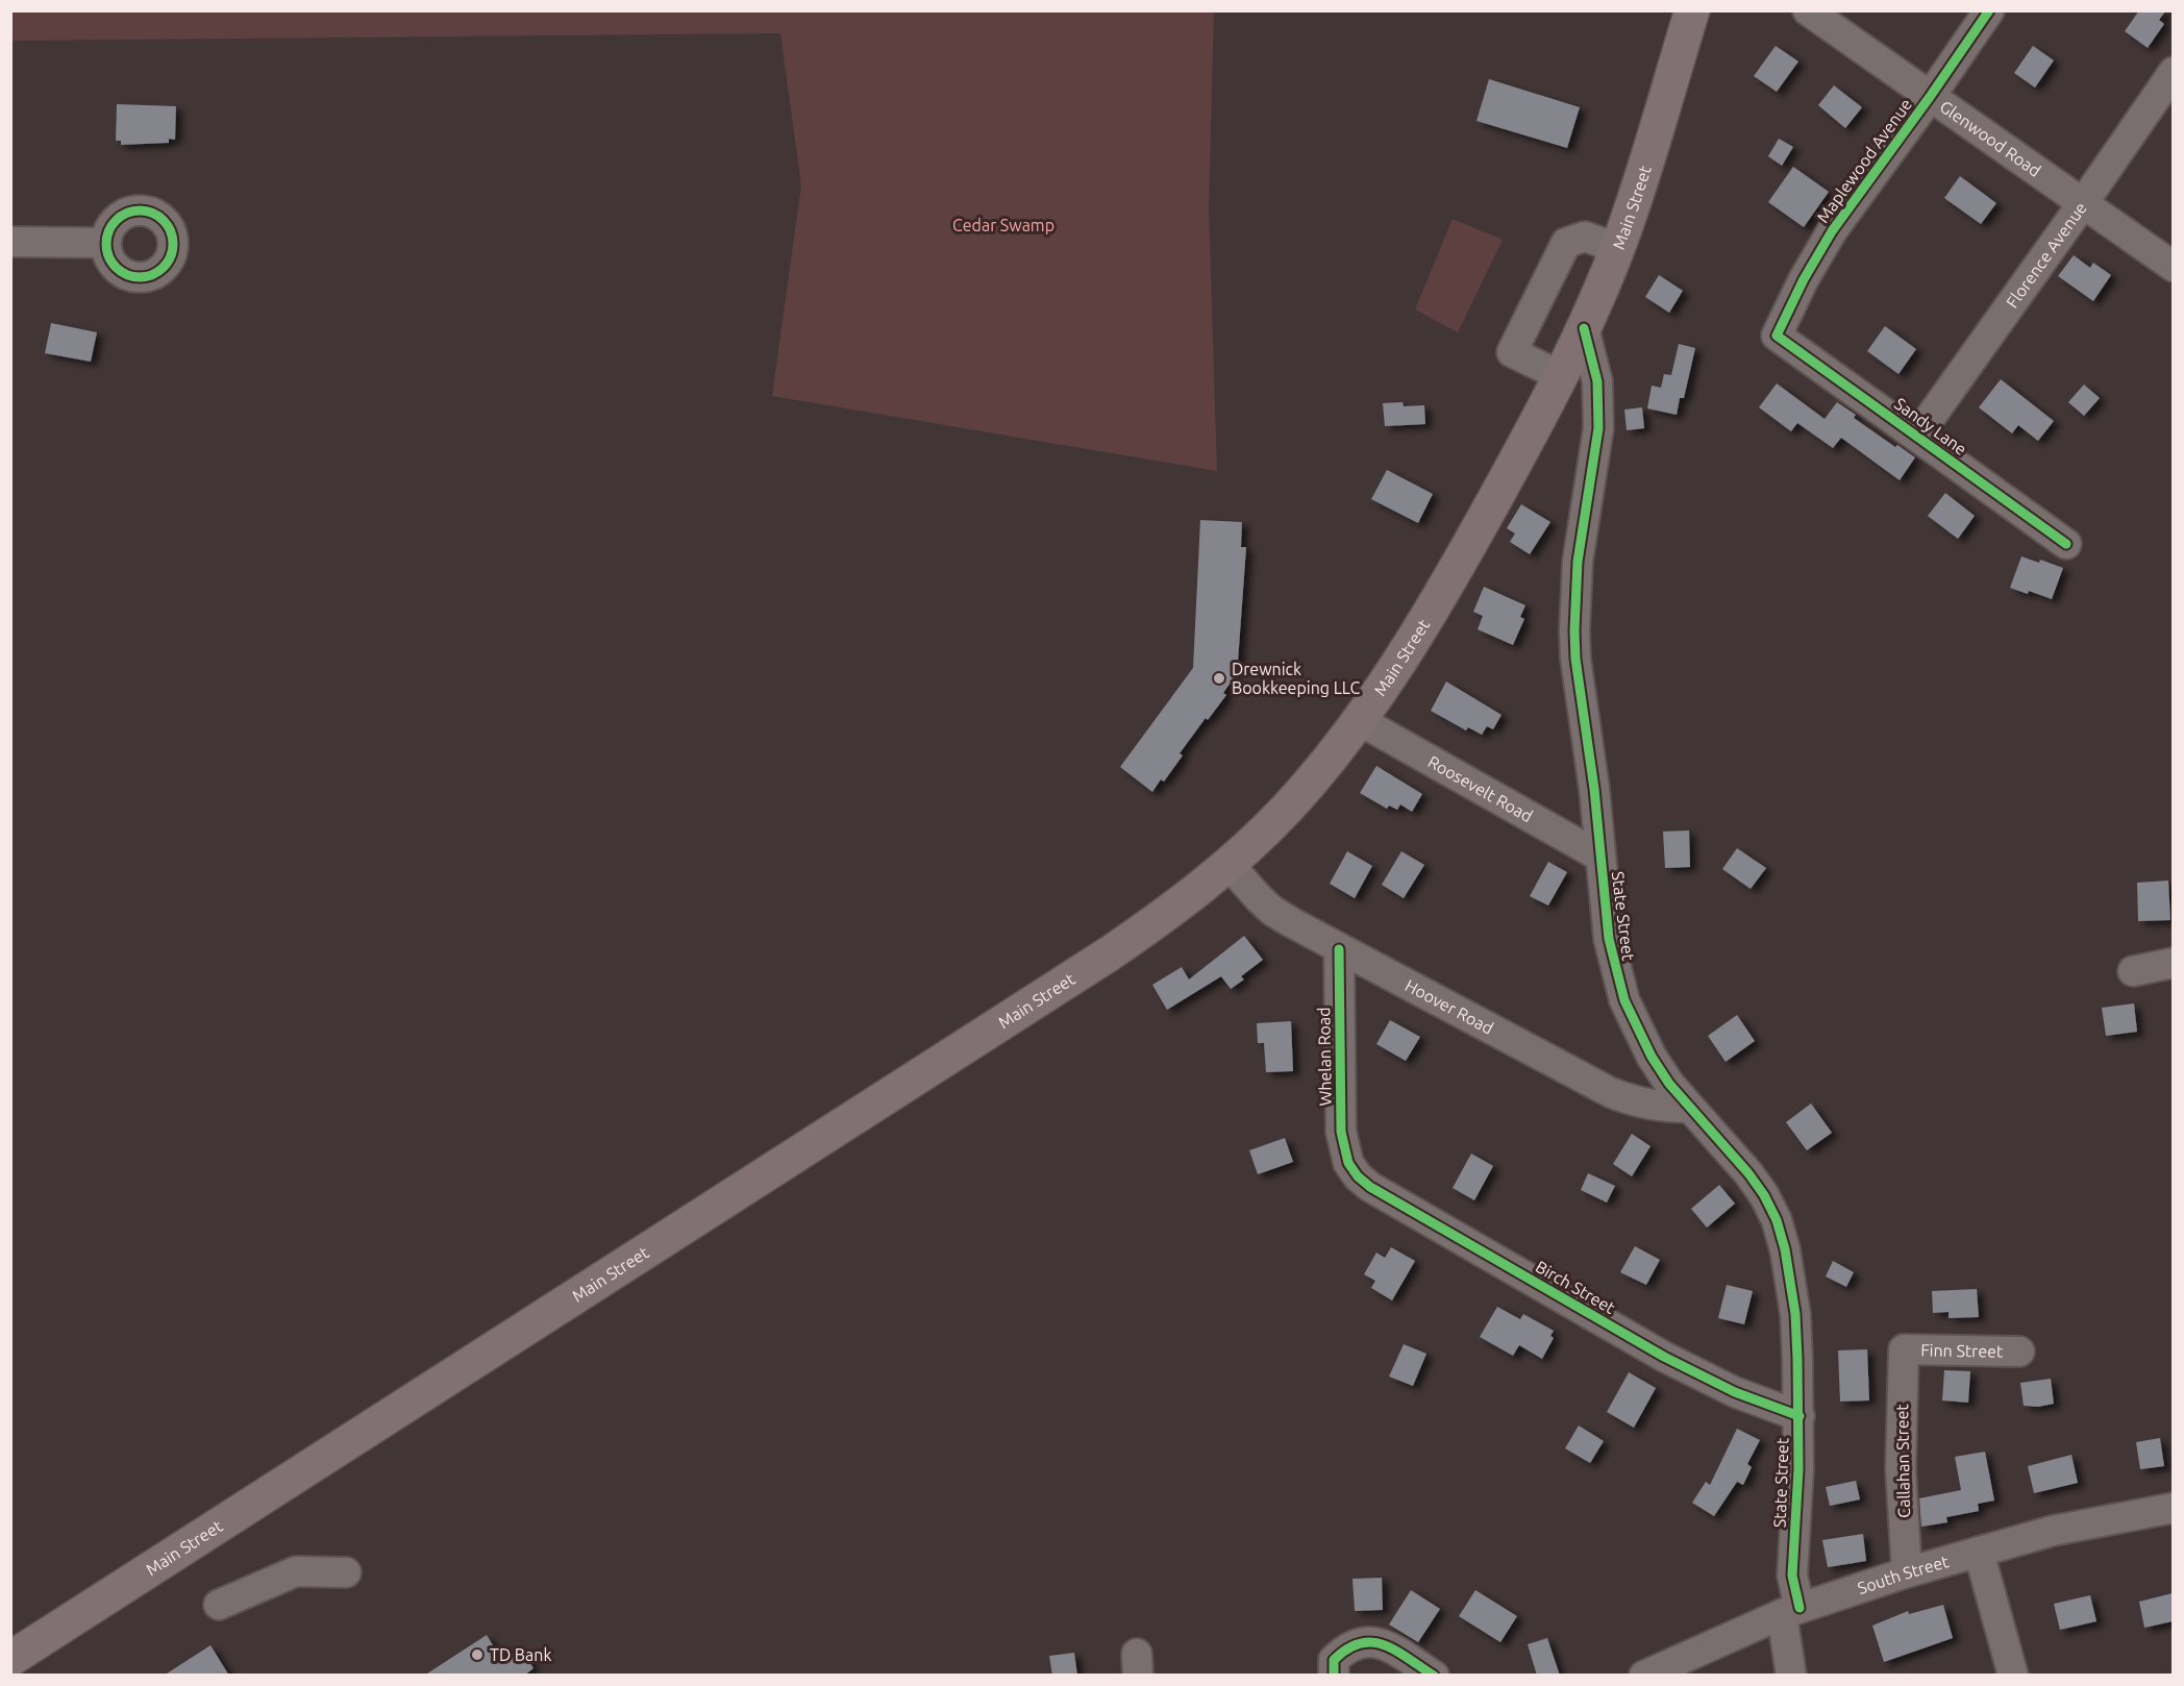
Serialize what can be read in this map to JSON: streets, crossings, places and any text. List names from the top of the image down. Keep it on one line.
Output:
{"streets":{"main road":["Main Street"],"street":["Glenwood Road","Maplewood Avenue","Florence Avenue","Sandy Lane","Roosevelt Road","State Street","Hoover Road","Whelan Road","Birch Street","Finn Street","Callahan Street","South Street"]},"crossings":[["Glenwood Road","Maplewood Avenue"],["Glenwood Road","Florence Avenue"],["Maplewood Avenue","Sandy Lane"],["Main Street","Roosevelt Road"],["Main Street","State Street"],["Main Street","Hoover Road"],["Florence Avenue","Sandy Lane"],["Roosevelt Road","State Street"],["State Street","Hoover Road"],["State Street","Birch Street"],["State Street","South Street"],["Hoover Road","Whelan Road"],["Whelan Road","Birch Street"],["Finn Street","Callahan Street"],["Callahan Street","South Street"]],"parks":["Cedar Swamp"],"places":["Drewnick Bookkeeping LLC","TD Bank"]}
